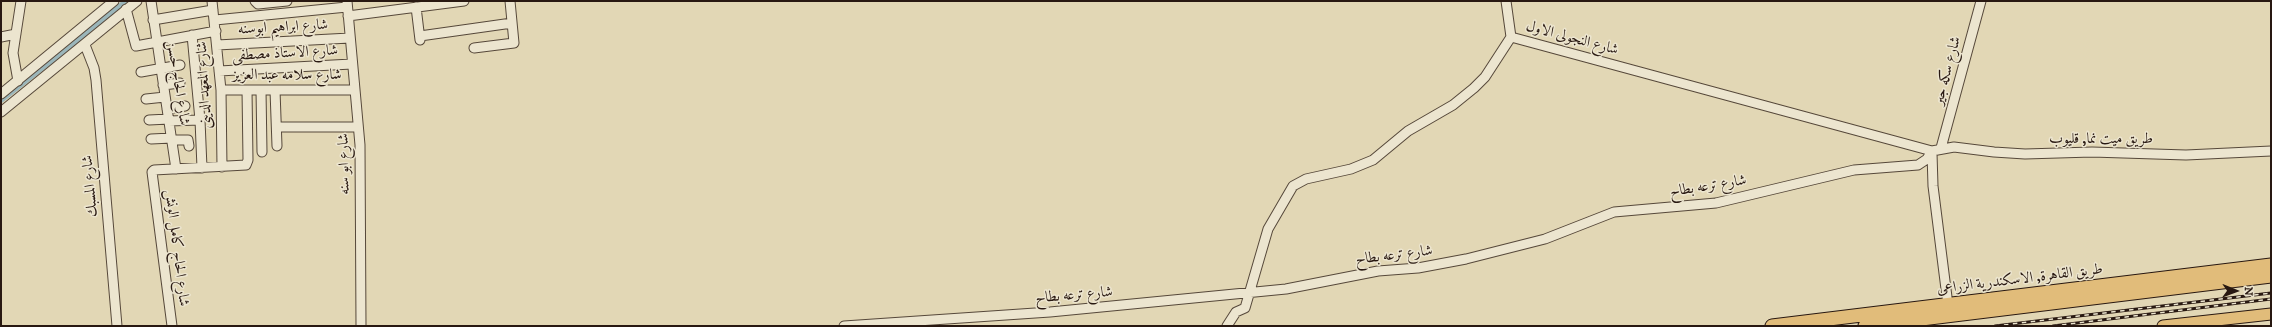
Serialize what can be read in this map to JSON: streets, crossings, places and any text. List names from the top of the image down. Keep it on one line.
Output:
{"streets":{"highway":["طريق القاهرة, الاسكندرية الزراعى"],"street":["شارع ابراهيم ابوسنه","شارع النجولى الاول","شارع الاستاذ مصطفى","شارع سكه جير","شارع سلامه عبد العزيز","شارع الحاج حسن","شارع المعهد الدينى","طريق ميت نما, قليوب","شارع ابو سنه","شارع المسبك","شارع ترعه بطاح","شارع الحاج كامل الونش"]},"crossings":[["شارع ابراهيم ابوسنه","شارع المعهد الدينى"],["شارع ابراهيم ابوسنه","شارع ابو سنه"],["شارع النجولى الاول","طريق ميت نما, قليوب"],["شارع النجولى الاول","شارع ترعه بطاح"],["شارع الاستاذ مصطفى","شارع المعهد الدينى"],["شارع الاستاذ مصطفى","شارع ابو سنه"],["شارع سكه جير","طريق ميت نما, قليوب"],["شارع سلامه عبد العزيز","شارع المعهد الدينى"],["شارع سلامه عبد العزيز","شارع ابو سنه"],["شارع الحاج حسن","شارع الحاج كامل الونش"],["طريق ميت نما, قليوب","شارع ترعه بطاح"]],"north":"right"}
